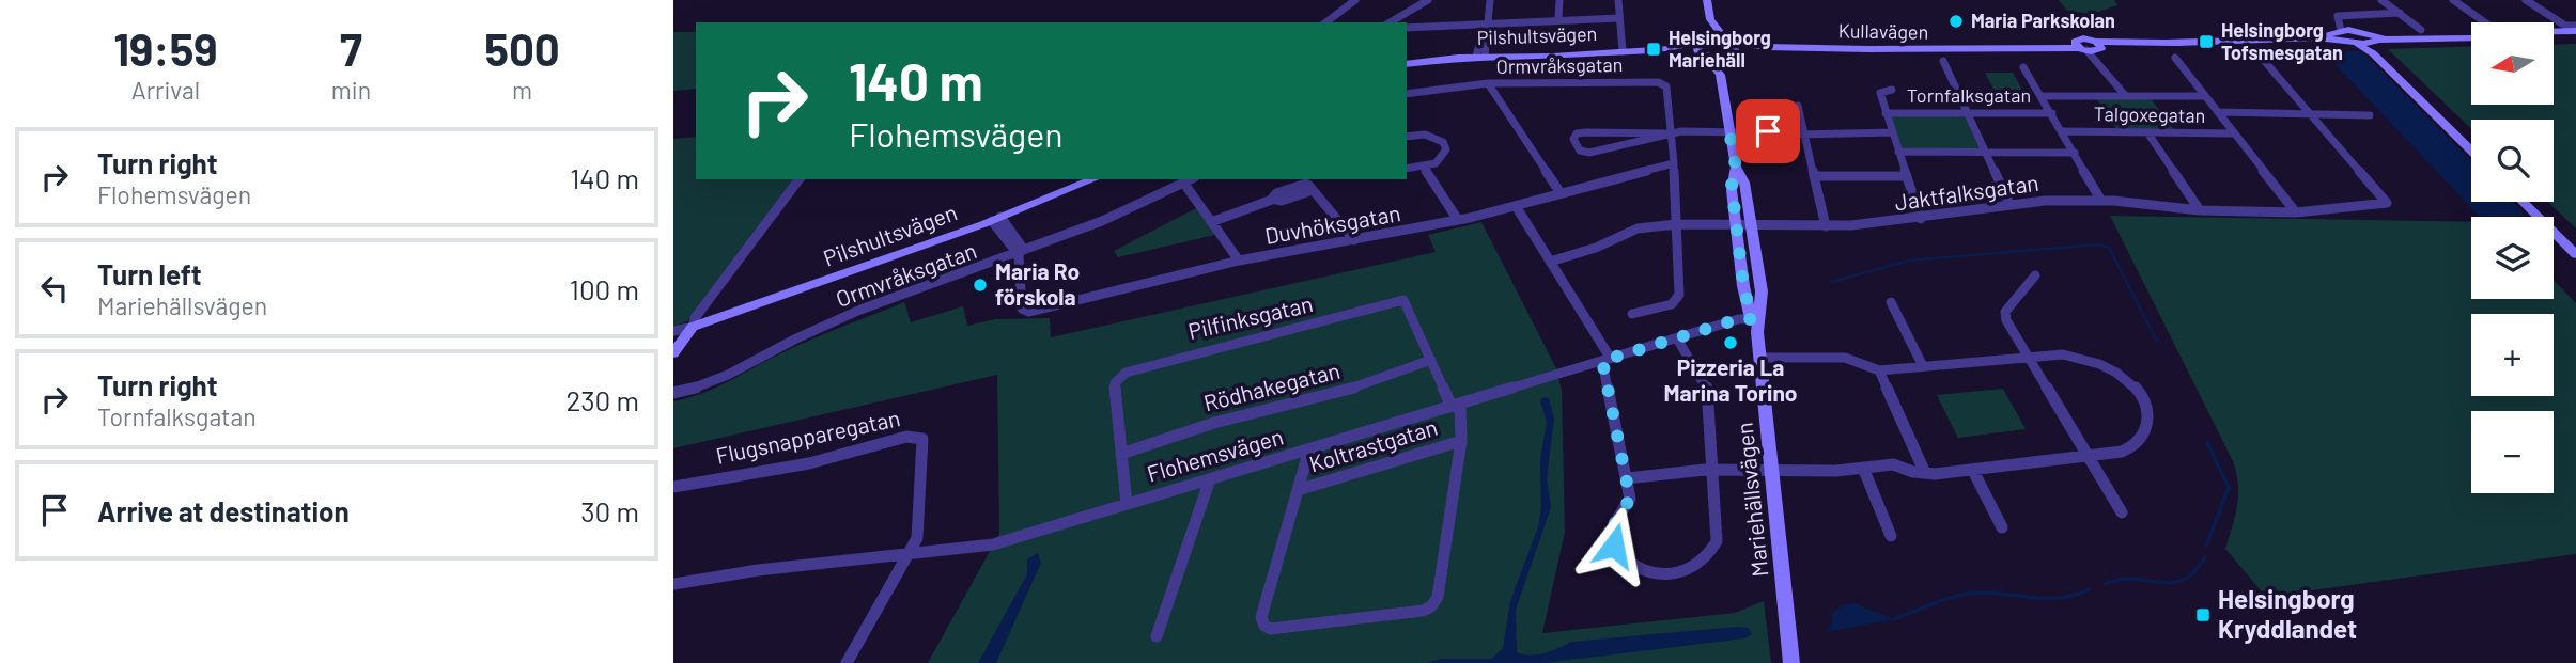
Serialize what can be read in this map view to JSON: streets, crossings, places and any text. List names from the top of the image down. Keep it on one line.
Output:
{"streets":{"street":["Kullavägen","Pilshultsvägen","Ormvråksgatan","Tornfalksgatan","Talgoxegatan","Jaktfalksgatan","Duvhöksgatan","Pilfinksgatan","Rödhakegatan","Flugsnapparegatan","Koltrastgatan","Flohemsvägen","Mariehällsvägen"]},"crossings":[["Kullavägen","Pilshultsvägen"],["Pilshultsvägen","Mariehällsvägen"],["Ormvråksgatan","Duvhöksgatan"],["Tornfalksgatan","Mariehällsvägen"],["Jaktfalksgatan","Mariehällsvägen"],["Pilfinksgatan","Rödhakegatan"],["Pilfinksgatan","Koltrastgatan"],["Pilfinksgatan","Flohemsvägen"],["Flugsnapparegatan","Flohemsvägen"],["Koltrastgatan","Flohemsvägen"],["Flohemsvägen","Mariehällsvägen"]],"places":{"other":["Maria Parkskolan","Maria Ro förskola","Pizzeria La Marina Torino"],"transit":["Helsingborg Tofsmesgatan","Helsingborg Mariehäll","Helsingborg Kryddlandet"]},"north":"left","page":{"eta":["19:59","Arrival","7","min","500","m"],"map_buttons":["+","−"],"turn":["140 m","Flohemsvägen"],"list":[{"name":"Turn right","note":"Flohemsvägen","value":"140 m"},{"name":"Turn left","note":"Mariehällsvägen","value":"100 m"},{"name":"Turn right","note":"Tornfalksgatan","value":"230 m"},{"name":"Arrive at destination","value":"30 m"}]}}
